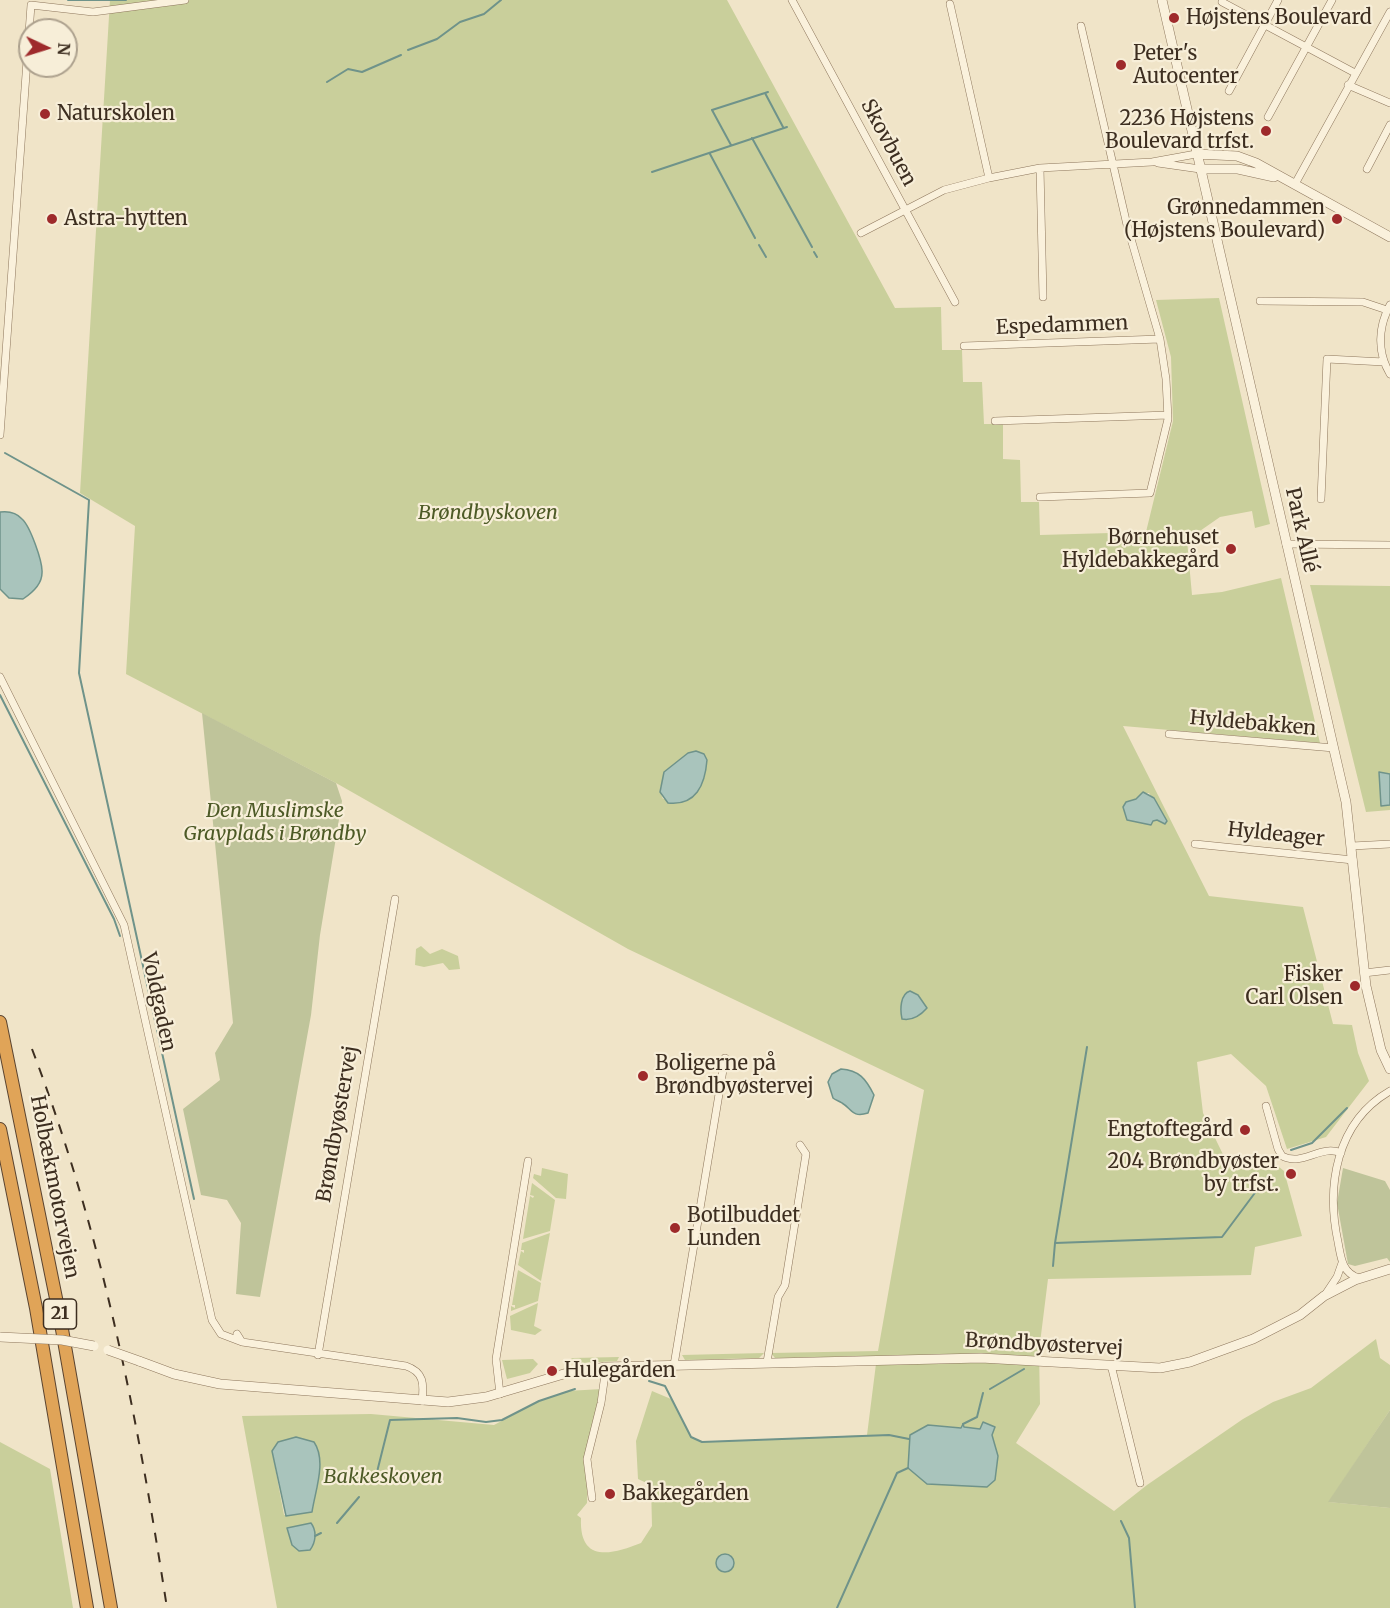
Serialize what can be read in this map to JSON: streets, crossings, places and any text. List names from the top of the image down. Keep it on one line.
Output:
{"streets":{"highway":["Holbækmotorvejen","21"],"street":["Skovbuen","Espedammen","Park Allé","Hyldebakken","Hyldeager","Voldgaden","Brøndbyøstervej"]},"crossings":[["Park Allé","Hyldebakken"],["Park Allé","Hyldeager"]],"parks":["Brøndbyskoven","Den Muslimske Gravplads i Brøndby","Bakkeskoven"],"places":["Højstens Boulevard","Peter's Autocenter","Naturskolen","2236 Højstens Boulevard trfst.","Astra-hytten","Grønnedammen (Højstens Boulevard)","Børnehuset Hyldebakkegård","Fisker Carl Olsen","Boligerne på Brøndbyøstervej","Engtoftegård","204 Brøndbyøster by trfst.","Botilbuddet Lunden","Hulegården","Bakkegården"],"north":"right"}
